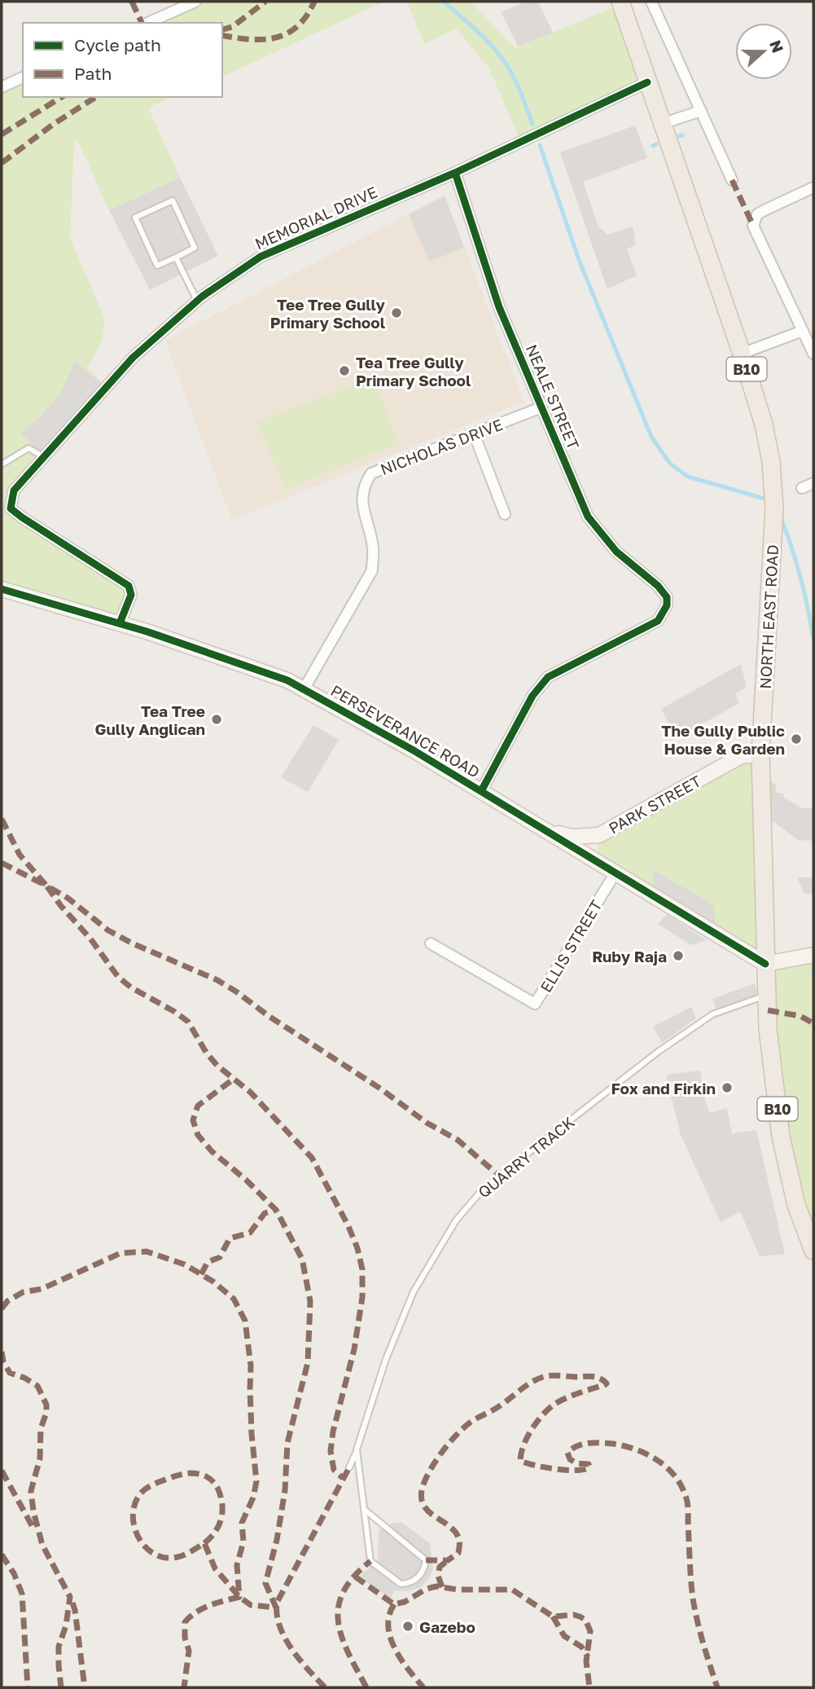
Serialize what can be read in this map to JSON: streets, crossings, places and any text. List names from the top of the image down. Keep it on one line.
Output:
{"streets":{"main road":["B10","NORTH EAST ROAD"],"street":["MEMORIAL DRIVE","NEALE STREET","NICHOLAS DRIVE","PERSEVERANCE ROAD","PARK STREET","ELLIS STREET"],"lane":["QUARRY TRACK"]},"crossings":[["MEMORIAL DRIVE","NEALE STREET"],["MEMORIAL DRIVE","NORTH EAST ROAD"],["MEMORIAL DRIVE","PERSEVERANCE ROAD"],["NEALE STREET","NICHOLAS DRIVE"],["NEALE STREET","PERSEVERANCE ROAD"],["NICHOLAS DRIVE","PERSEVERANCE ROAD"],["NORTH EAST ROAD","PERSEVERANCE ROAD"],["NORTH EAST ROAD","PARK STREET"],["NORTH EAST ROAD","QUARRY TRACK"],["PERSEVERANCE ROAD","PARK STREET"],["PERSEVERANCE ROAD","ELLIS STREET"]],"places":["Tee Tree Gully Primary School","Tea Tree Gully Primary School","Tea Tree Gully Anglican","The Gully Public House & Garden","Ruby Raja","Fox and Firkin","Gazebo"],"legend":["Cycle path","Path"],"north":"right"}
